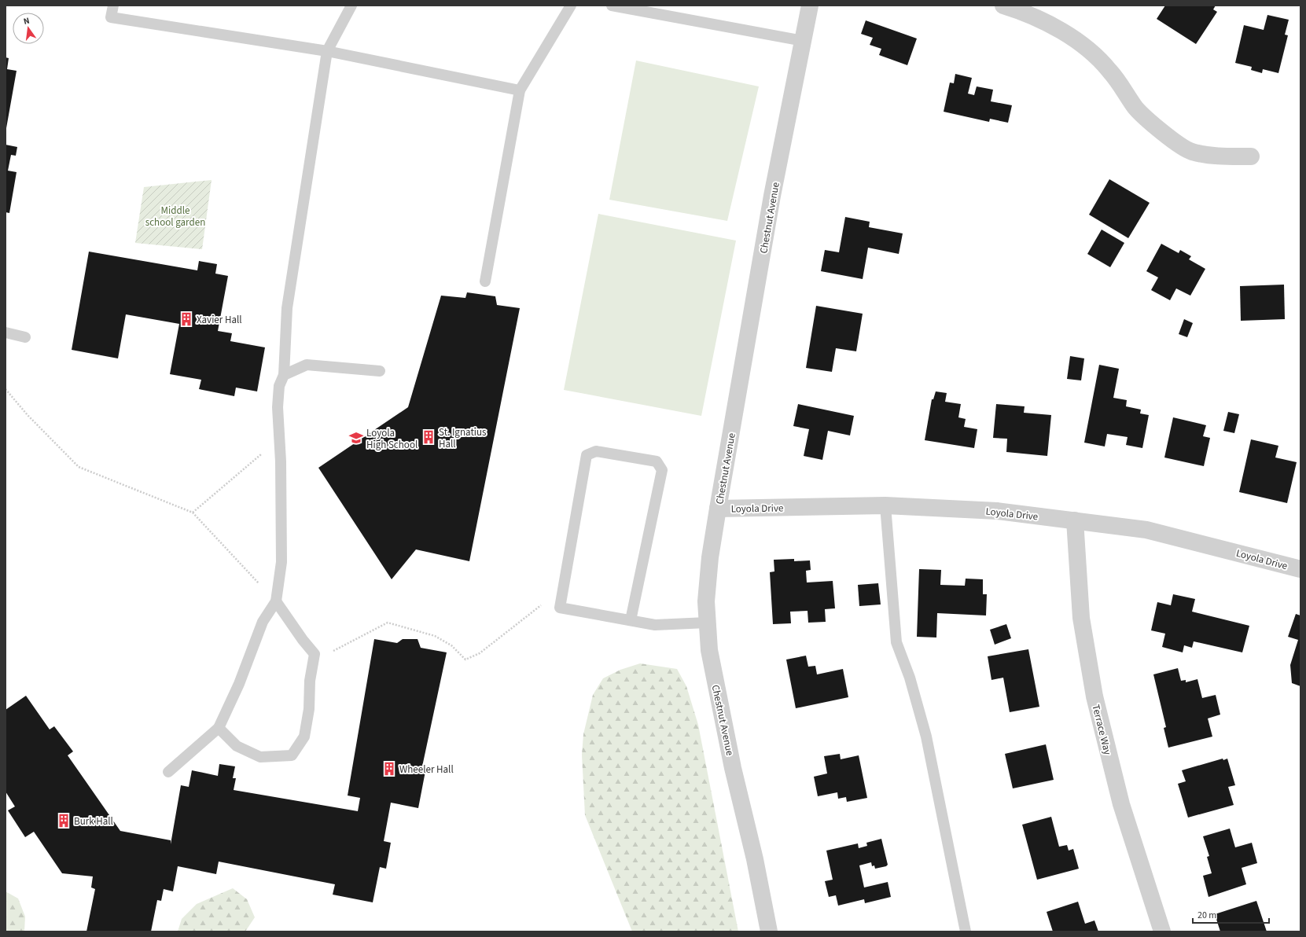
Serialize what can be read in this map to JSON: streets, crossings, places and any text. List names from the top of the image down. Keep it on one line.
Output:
{"streets":{"street":["Chestnut Avenue","Loyola Drive","Terrace Way"]},"crossings":[["Chestnut Avenue","Loyola Drive"],["Loyola Drive","Terrace Way"]],"parks":["Middle school garden"],"places":{"building":["Xavier Hall","St. Ignatius Hall","Wheeler Hall","Burk Hall"],"school or university":["Loyola High School"]},"scale_bar":"20 m","north":"top"}
